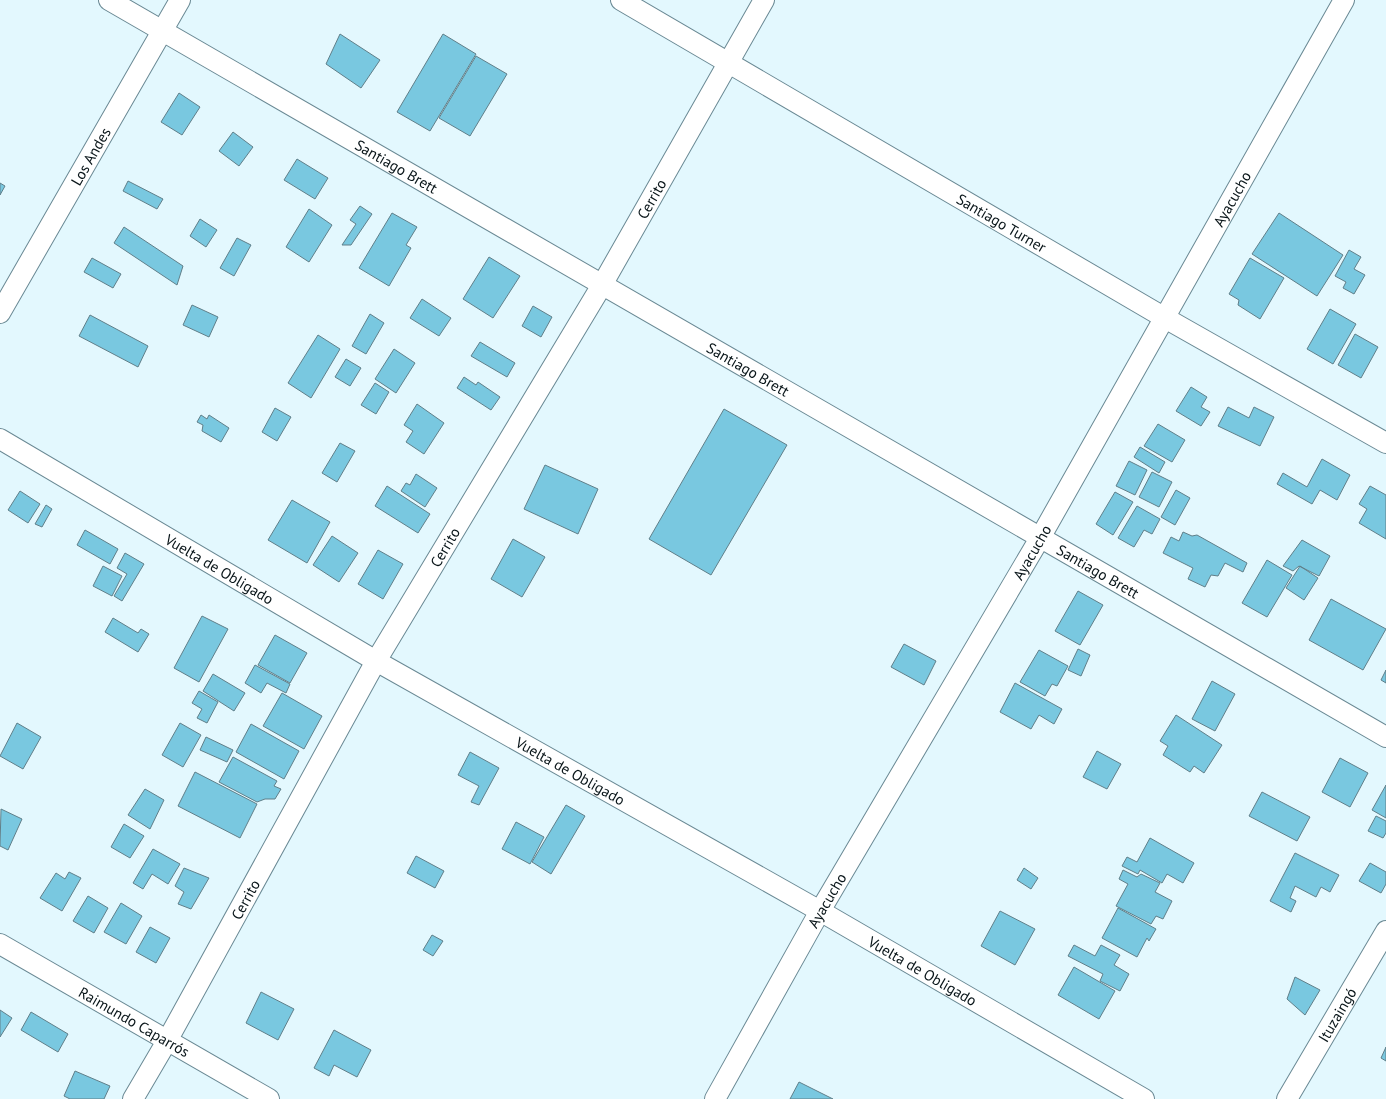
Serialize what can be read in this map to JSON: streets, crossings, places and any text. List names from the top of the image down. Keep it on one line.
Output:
{"streets":{"street":["Los Andes","Santiago Brett","Cerrito","Ayacucho","Santiago Turner","Vuelta de Obligado","Ituzaingó","Raimundo Caparrós"]},"crossings":[["Los Andes","Santiago Brett"],["Santiago Brett","Cerrito"],["Santiago Brett","Ayacucho"],["Cerrito","Santiago Turner"],["Cerrito","Vuelta de Obligado"],["Cerrito","Raimundo Caparrós"],["Ayacucho","Santiago Turner"],["Ayacucho","Vuelta de Obligado"]]}
